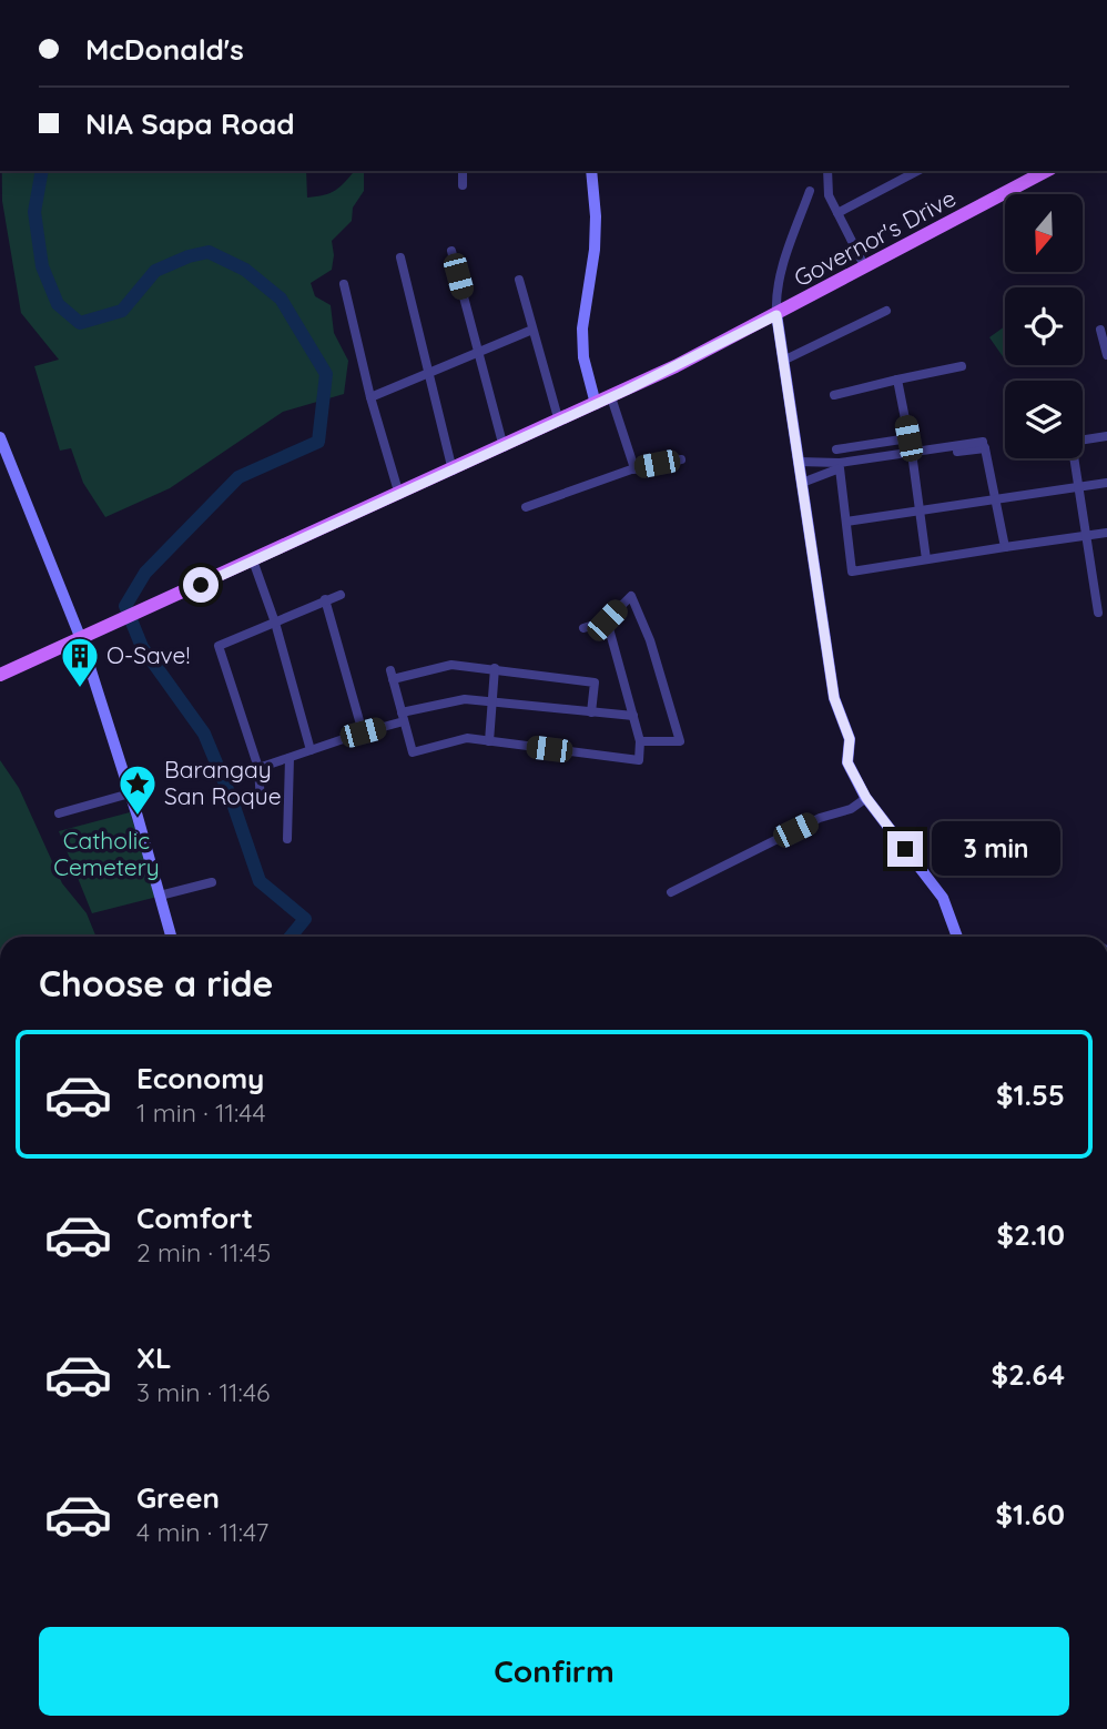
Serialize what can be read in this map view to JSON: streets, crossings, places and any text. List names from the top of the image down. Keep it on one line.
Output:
{"streets":{"main road":["Governor's Drive"]},"parks":["Catholic Cemetery"],"places":{"building":["O-Save!"],"place":["Barangay San Roque"]},"north":"bottom","page":{"banner":["McDonald's","NIA Sapa Road"],"bubble":"3 min","heading":"Choose a ride","list":[{"name":"Economy","note":"1 min · 11:44","value":"$1.55"},{"name":"Comfort","note":"2 min · 11:45","value":"$2.10"},{"name":"XL","note":"3 min · 11:46","value":"$2.64"},{"name":"Green","note":"4 min · 11:47","value":"$1.60"}],"buttons":"Confirm"}}
